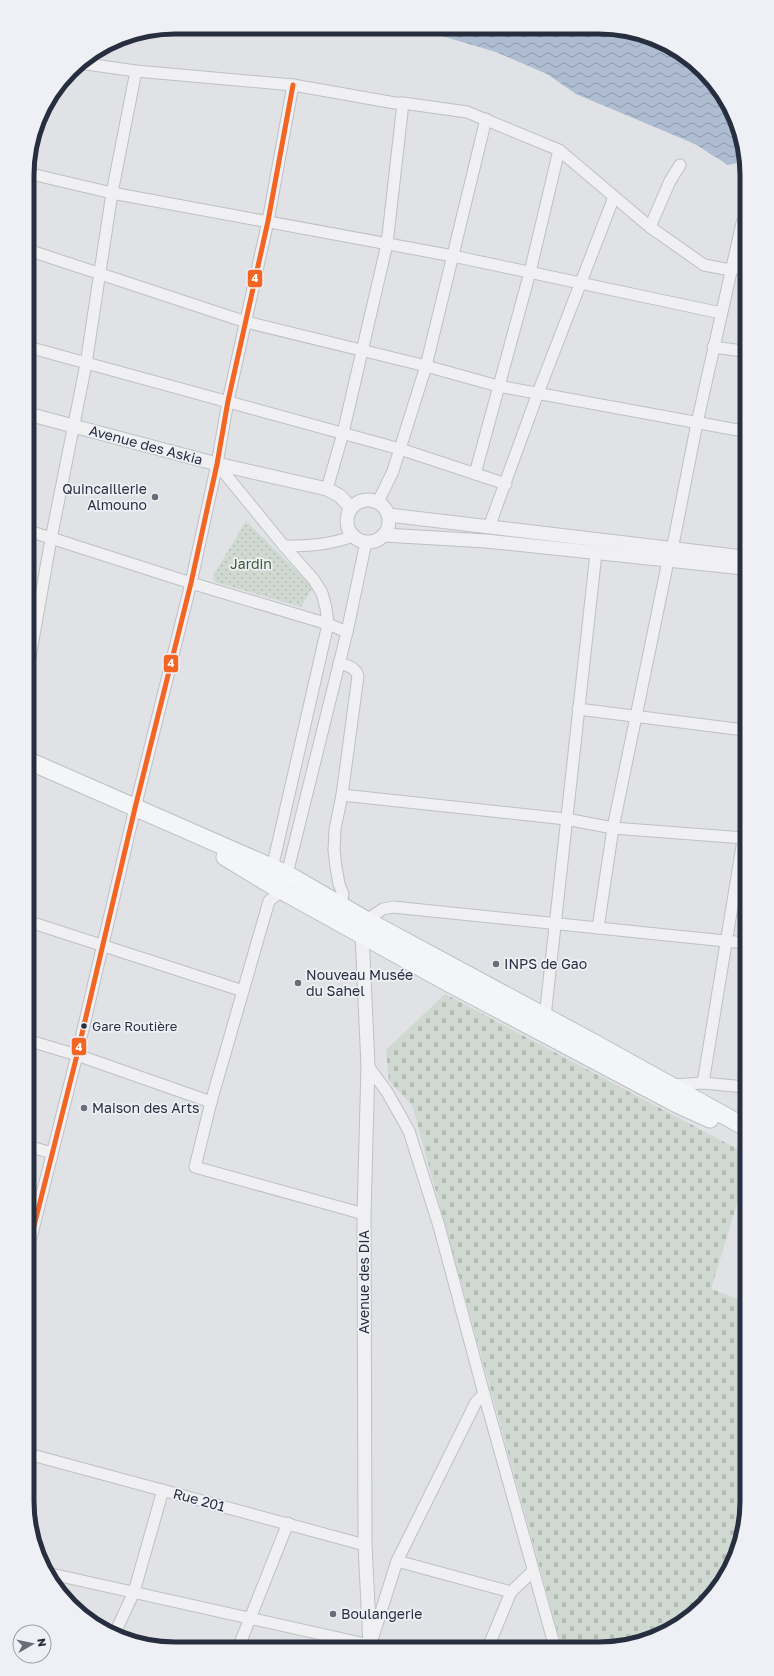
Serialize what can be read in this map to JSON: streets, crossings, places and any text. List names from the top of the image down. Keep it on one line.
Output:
{"streets":{"street":["Avenue des Askia","Avenue des DIA","Rue 201"]},"crossings":[["Avenue des DIA","Rue 201"]],"parks":["Jardin"],"places":["Quincaillerie Almouno","INPS de Gao","Nouveau Musée du Sahel","Gare Routière","Maison des Arts","Boulangerie"],"lines":["transit line 4"],"north":"right"}
